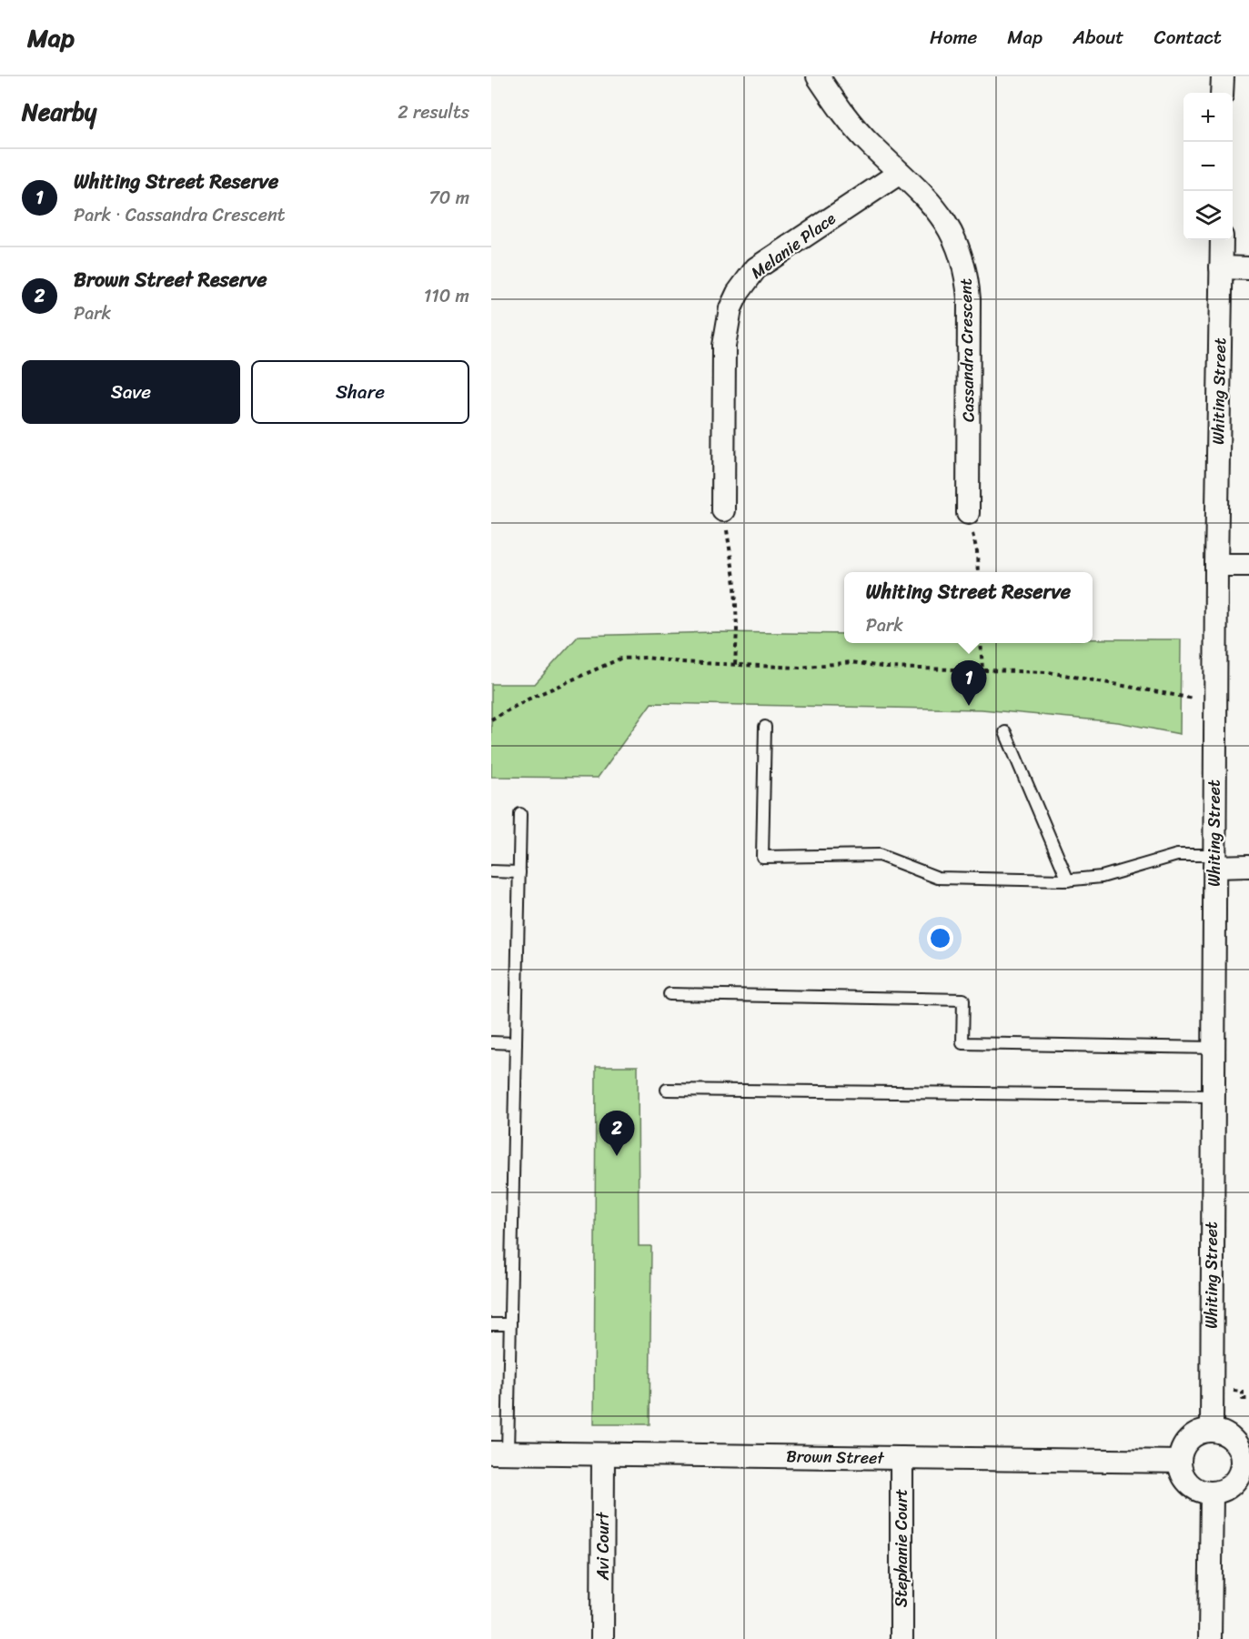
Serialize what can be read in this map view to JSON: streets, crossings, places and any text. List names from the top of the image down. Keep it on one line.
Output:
{"streets":{"street":["Melanie Place","Cassandra Crescent","Whiting Street","Brown Street","Avi Court","Stephanie Court"]},"crossings":[["Melanie Place","Cassandra Crescent"],["Whiting Street","Brown Street"],["Brown Street","Avi Court"],["Brown Street","Stephanie Court"]],"page":{"header":"Map","nav":["Home","Map","About","Contact"],"heading":["Nearby","2 results"],"map_buttons":["+","−"],"list":[{"mark":"1","name":"Whiting Street Reserve","note":"Park · Cassandra Crescent","value":"70 m"},{"mark":"2","name":"Brown Street Reserve","note":"Park","value":"110 m"}],"buttons":["Save","Share"],"popup":["Whiting Street Reserve","Park"],"pins":["1","2"]}}
